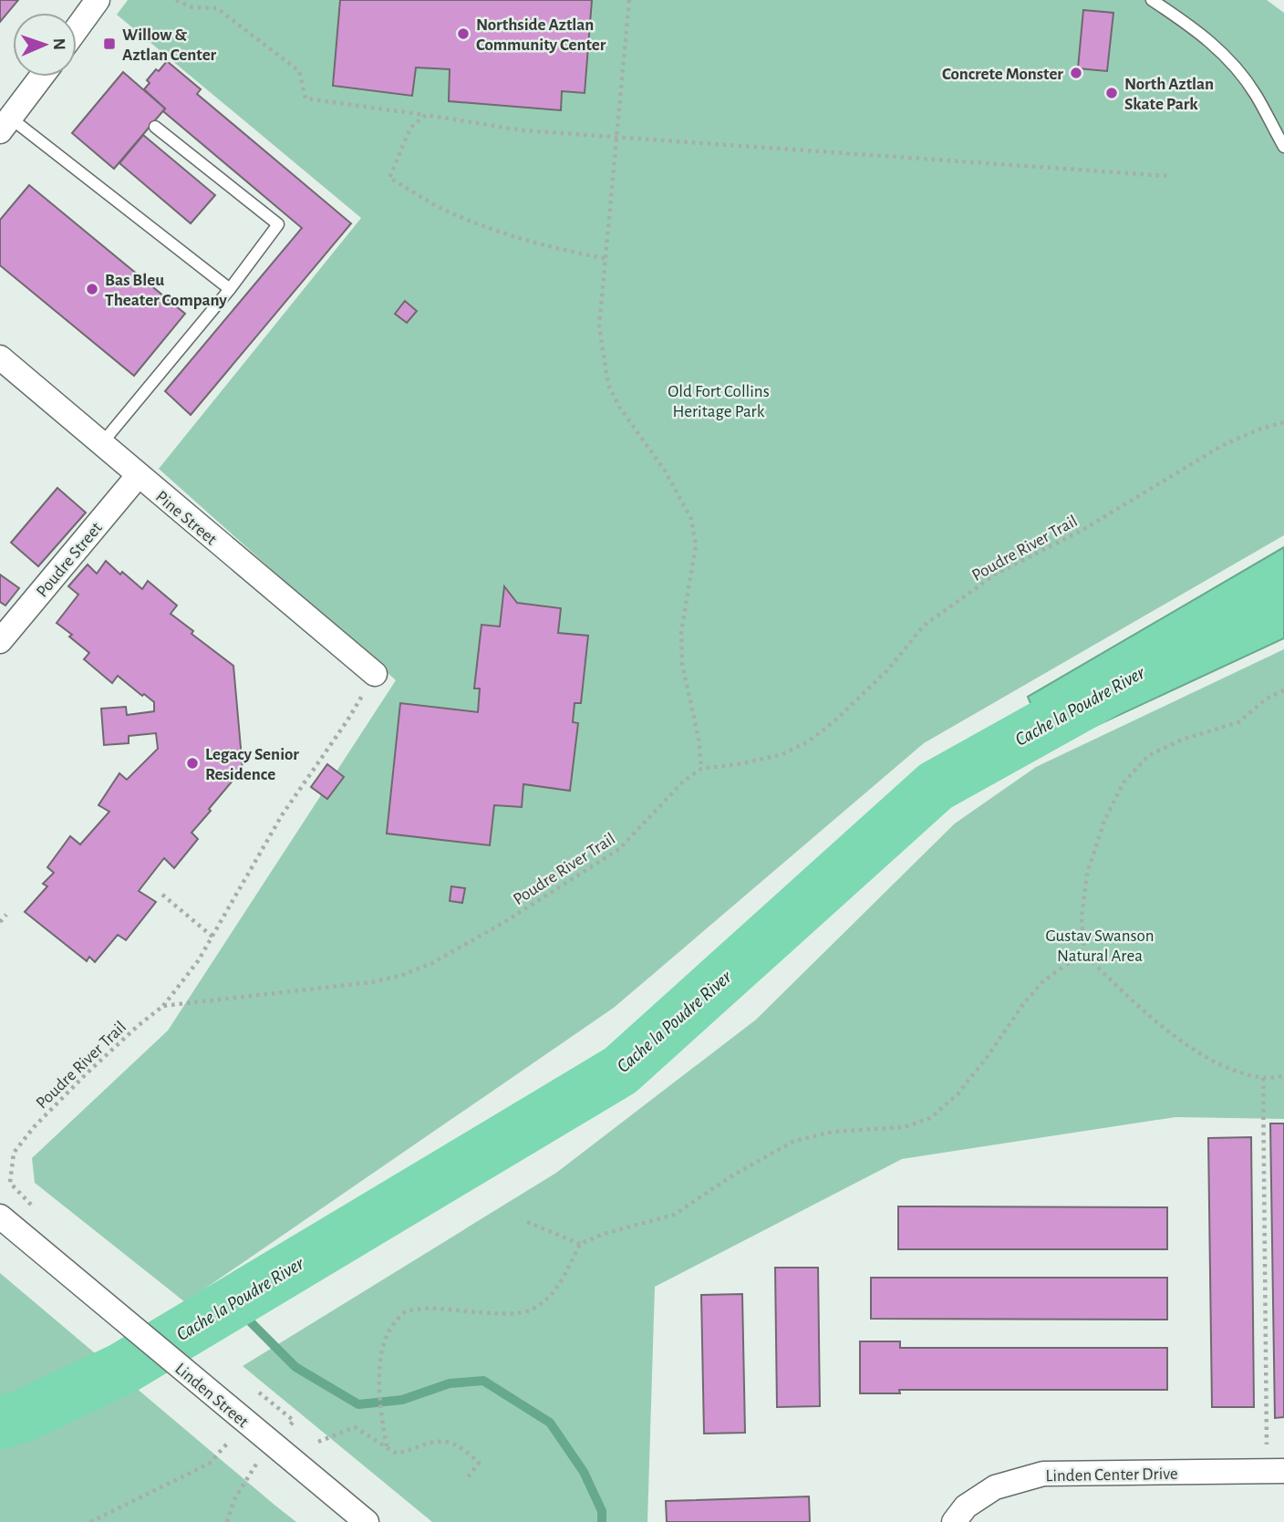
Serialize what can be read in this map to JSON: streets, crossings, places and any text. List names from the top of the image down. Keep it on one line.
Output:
{"streets":{"street":["Pine Street","Poudre Street","Linden Street","Linden Center Drive"],"path":["Poudre River Trail"]},"crossings":[["Pine Street","Poudre Street"]],"water":["Cache la Poudre River"],"parks":["Old Fort Collins Heritage Park","Gustav Swanson Natural Area"],"places":{"other":["Northside Aztlan Community Center","Concrete Monster","North Aztlan Skate Park","Bas Bleu Theater Company","Legacy Senior Residence"],"transit":["Willow & Aztlan Center"]},"north":"right"}
